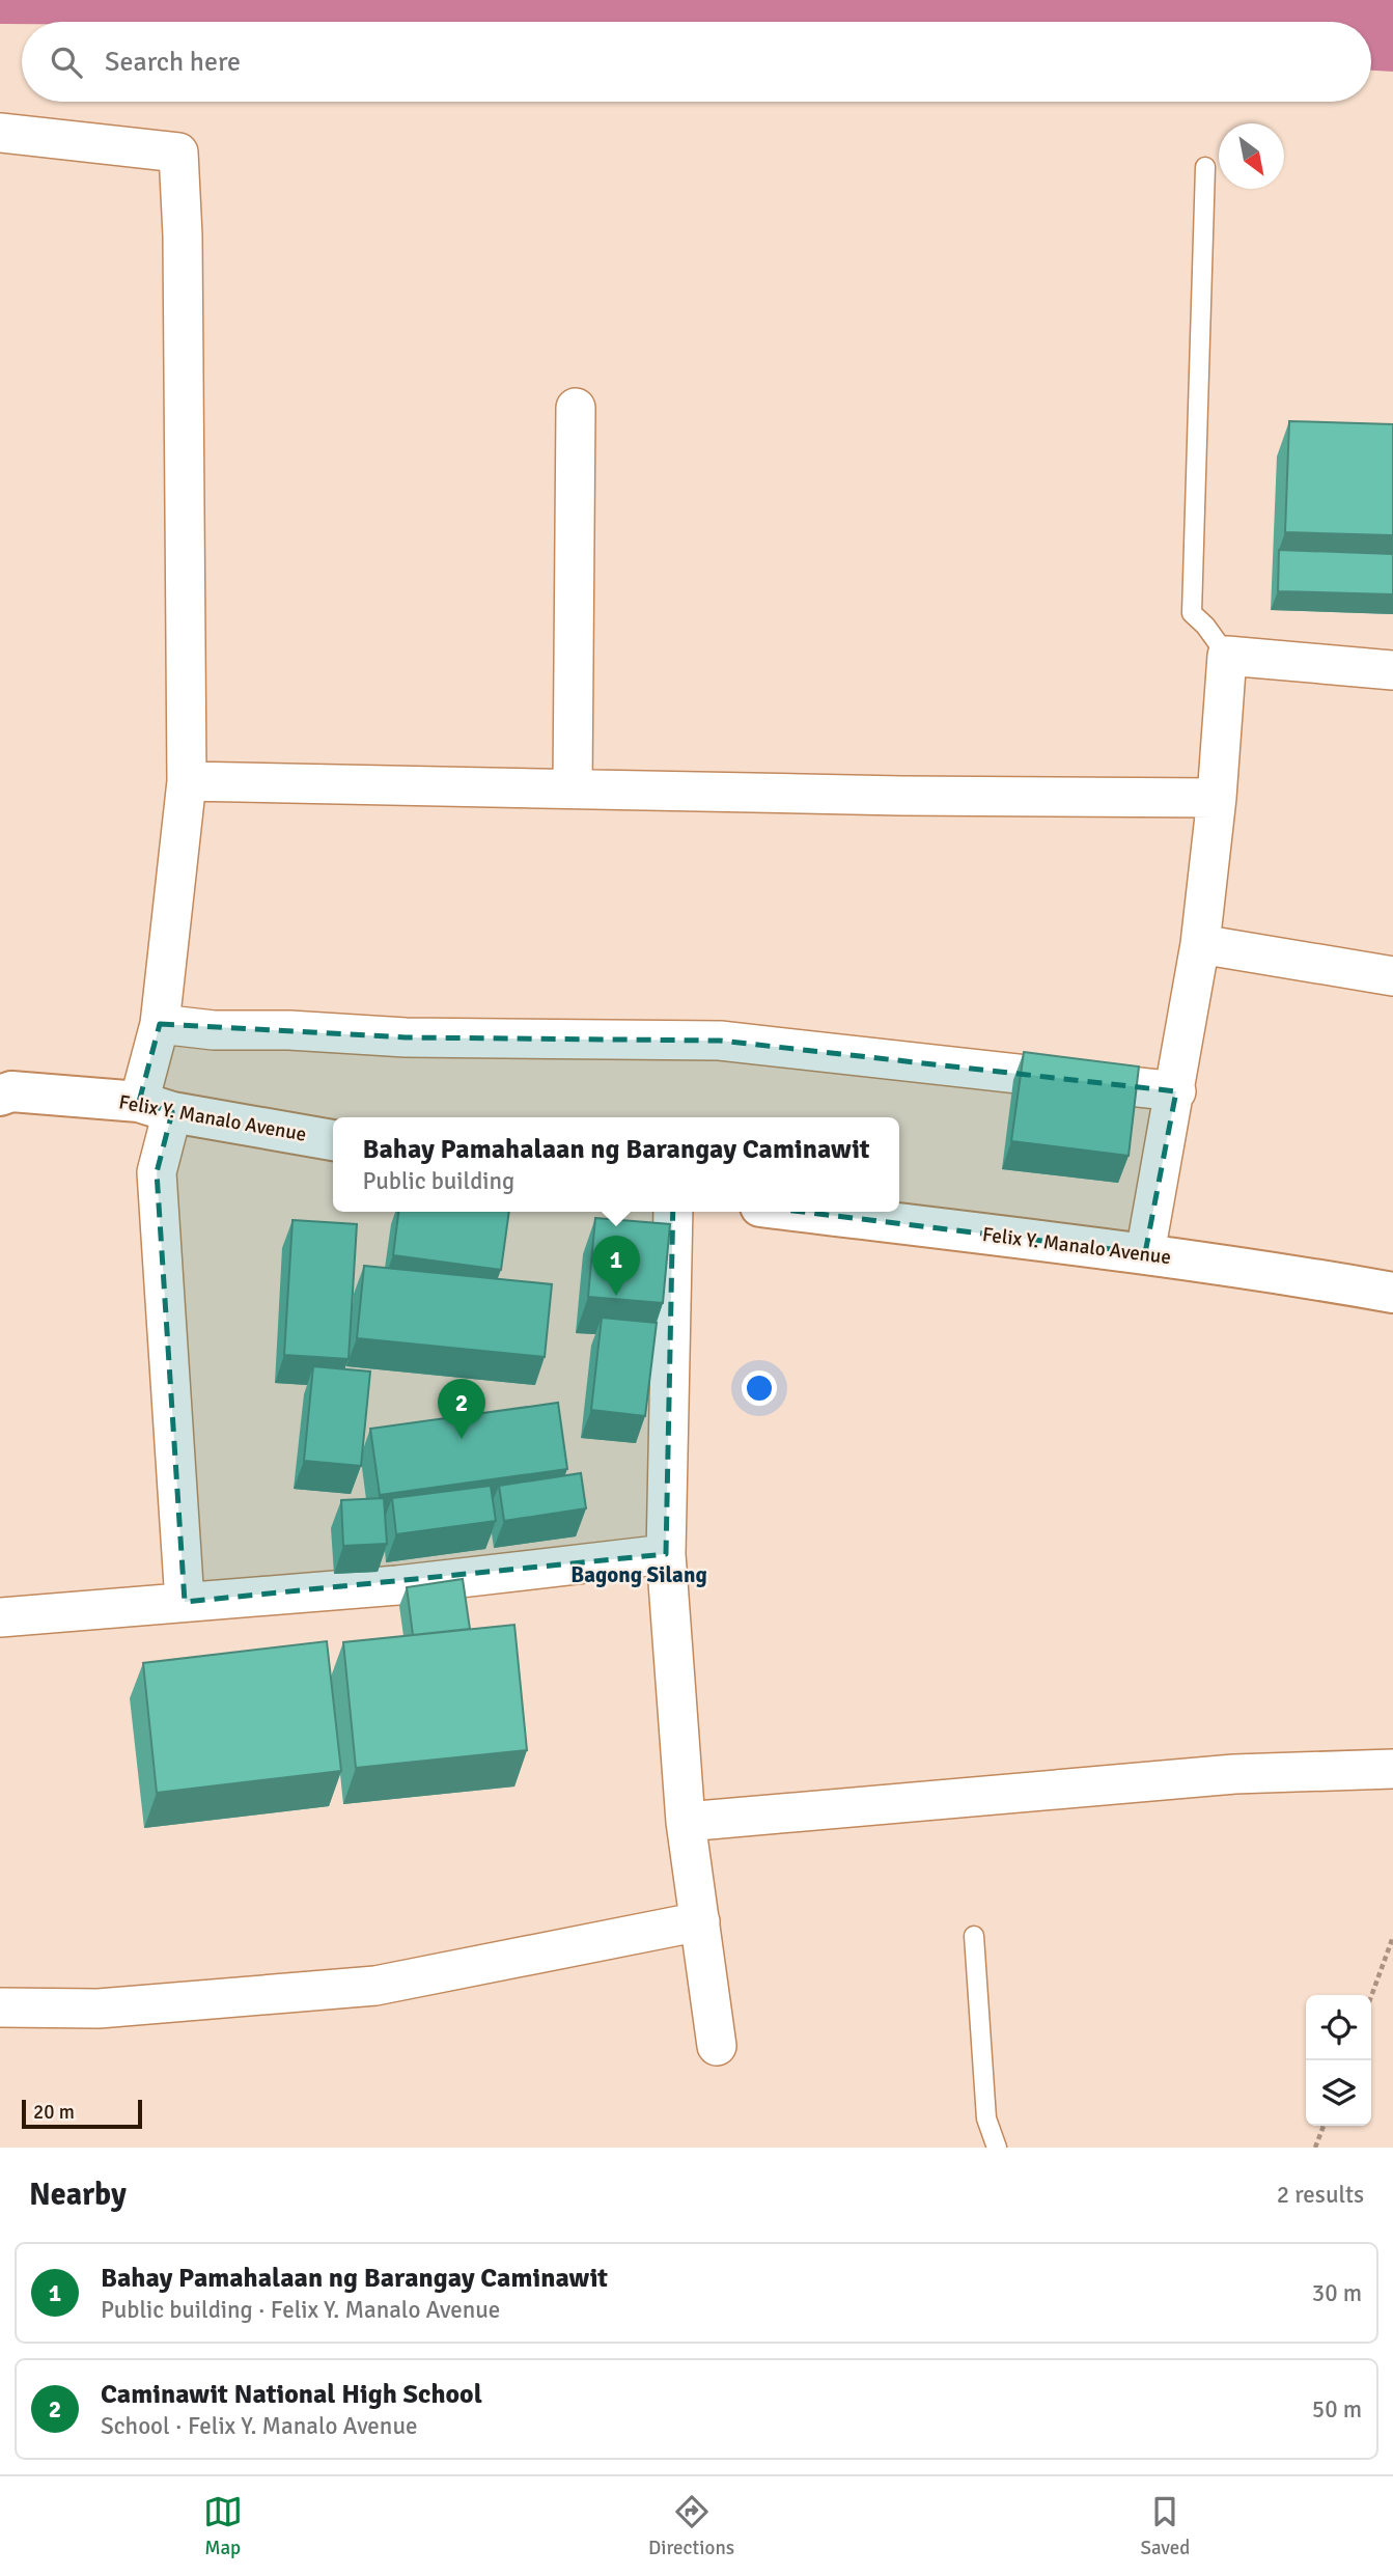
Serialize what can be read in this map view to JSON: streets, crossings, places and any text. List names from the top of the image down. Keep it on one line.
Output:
{"streets":{"main road":["Felix Y. Manalo Avenue"]},"districts":["Bagong Silang"],"scale_bar":"20 m","north":"bottom right","page":{"search":"Search here","popup":["Bahay Pamahalaan ng Barangay Caminawit","Public building"],"pins":["1","2"],"scale":"20 m","heading":["Nearby","2 results"],"list":[{"mark":"1","name":"Bahay Pamahalaan ng Barangay Caminawit","note":"Public building · Felix Y. Manalo Avenue","value":"30 m"},{"mark":"2","name":"Caminawit National High School","note":"School · Felix Y. Manalo Avenue","value":"50 m"}],"nav":["Map","Directions","Saved"]}}
